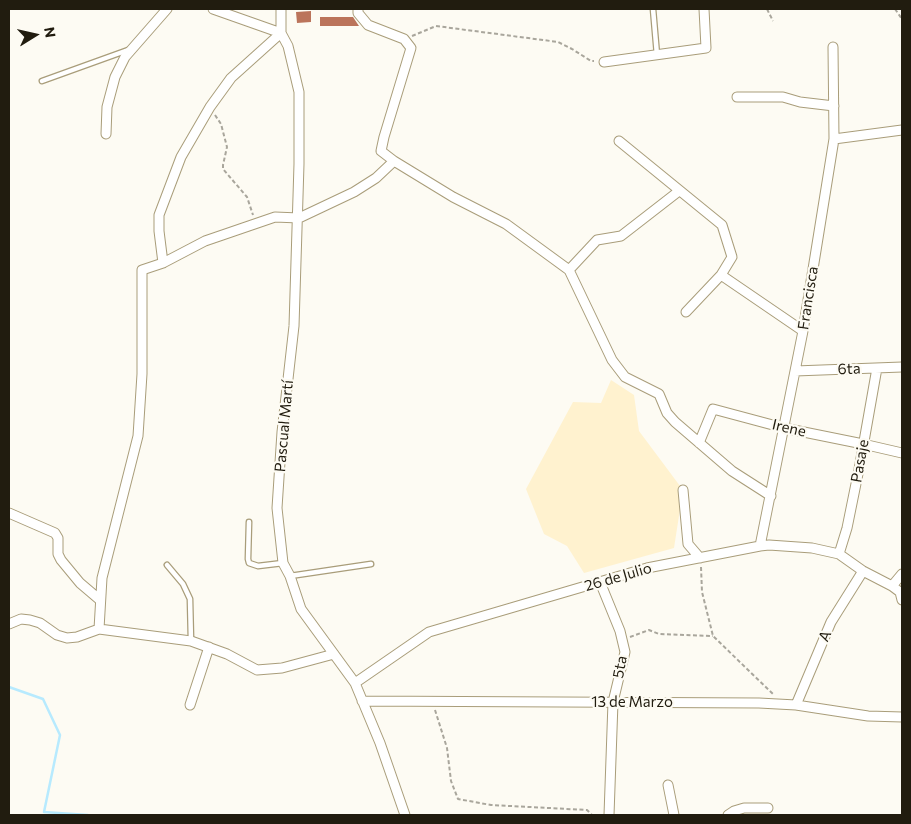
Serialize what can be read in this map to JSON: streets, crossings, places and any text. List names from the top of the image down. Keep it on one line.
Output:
{"streets":{"street":["Francisca","6ta","Pascual Martí","Irene","Pasaje","26 de Julio","A","5ta","13 de Marzo"]},"crossings":[["Francisca","6ta"],["Francisca","Irene"],["Francisca","26 de Julio"],["6ta","Pasaje"],["Pascual Martí","26 de Julio"],["Pascual Martí","13 de Marzo"],["Irene","Pasaje"],["Pasaje","26 de Julio"],["26 de Julio","A"],["26 de Julio","5ta"],["A","13 de Marzo"],["5ta","13 de Marzo"]],"north":"right"}
